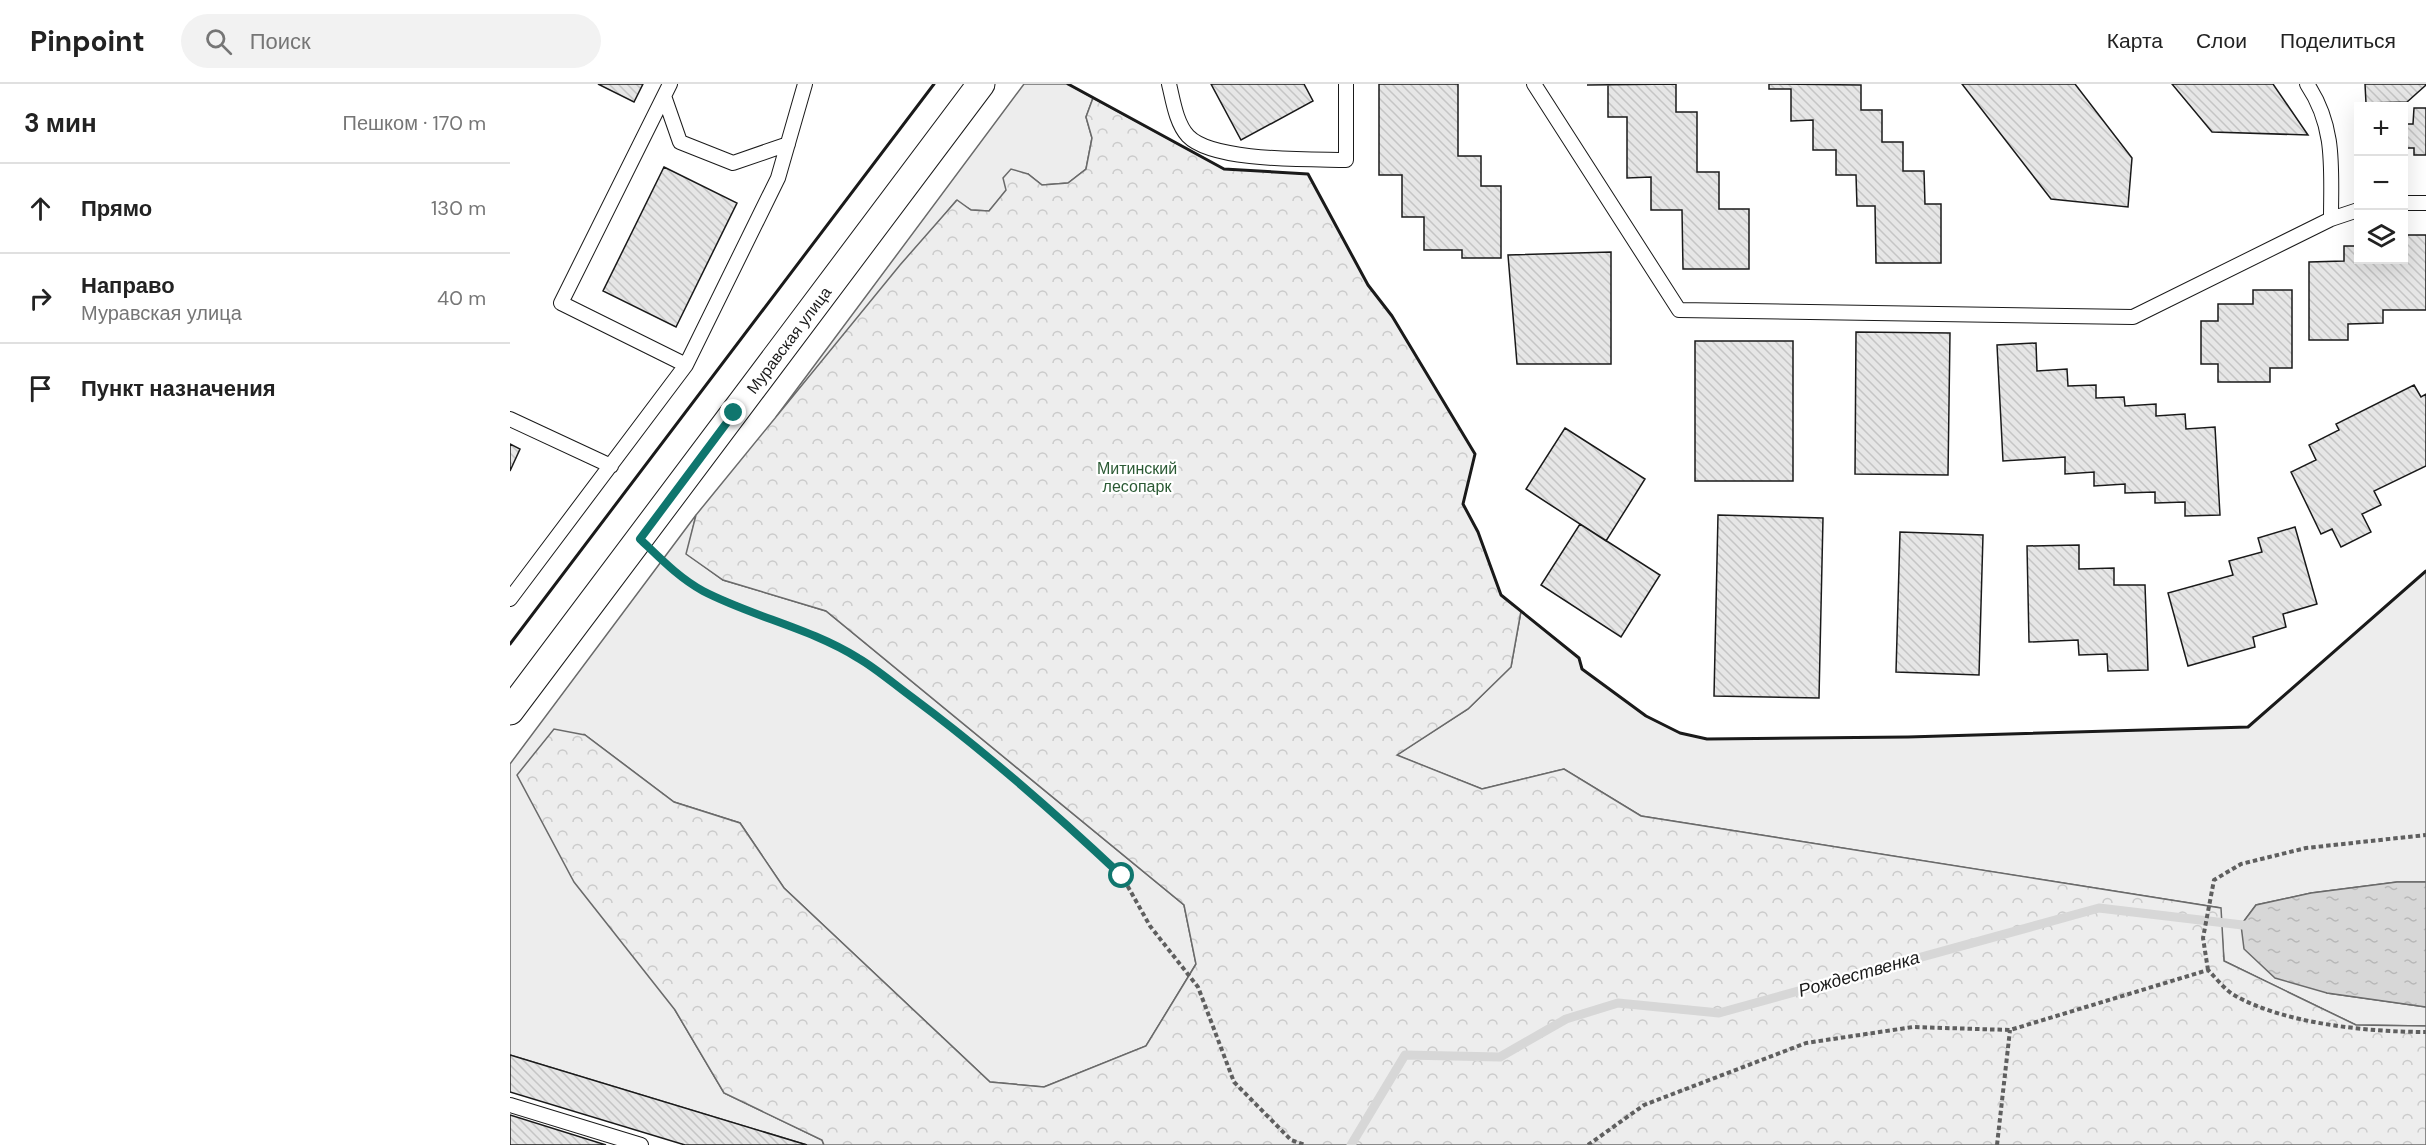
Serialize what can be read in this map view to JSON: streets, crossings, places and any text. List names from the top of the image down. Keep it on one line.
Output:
{"streets":{"street":["Муравская улица"]},"water":["Рождественка"],"parks":["Митинский лесопарк"],"page":{"header":"Pinpoint","search":"Поиск","nav":["Карта","Слои","Поделиться"],"heading":["3 мин","Пешком · 170 m"],"map_buttons":["+","−"],"list":[["Прямо","130 m"],["Направо","Муравская улица","40 m"],"Пункт назначения"]}}
